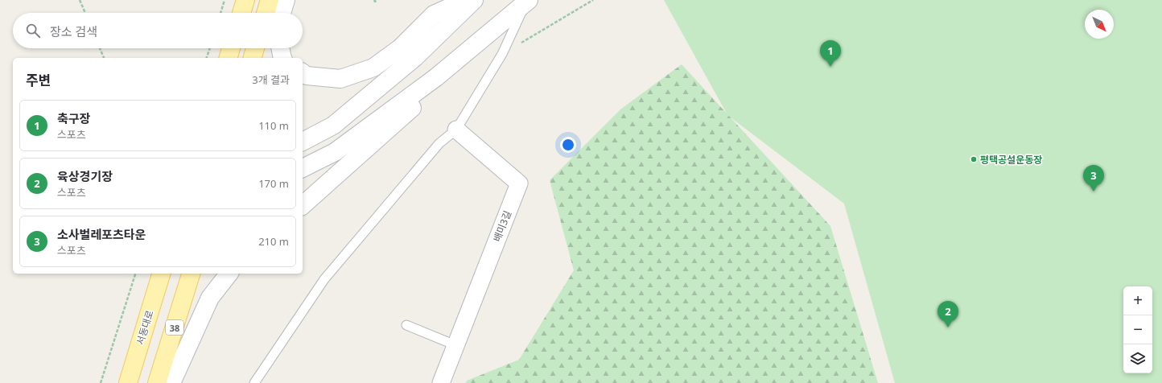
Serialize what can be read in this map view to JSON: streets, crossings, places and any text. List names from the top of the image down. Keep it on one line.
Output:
{"streets":{"main road":["서동대로","38"],"street":["배미3길"]},"places":["평택공설운동장"],"north":"bottom right","page":{"search":"장소 검색","pins":["1","3","2"],"heading":["주변","3개 결과"],"list":[{"mark":"1","name":"축구장","note":"스포츠","value":"110 m"},{"mark":"2","name":"육상경기장","note":"스포츠","value":"170 m"},{"mark":"3","name":"소사벌레포츠타운","note":"스포츠","value":"210 m"}],"map_buttons":["+","−"]}}
